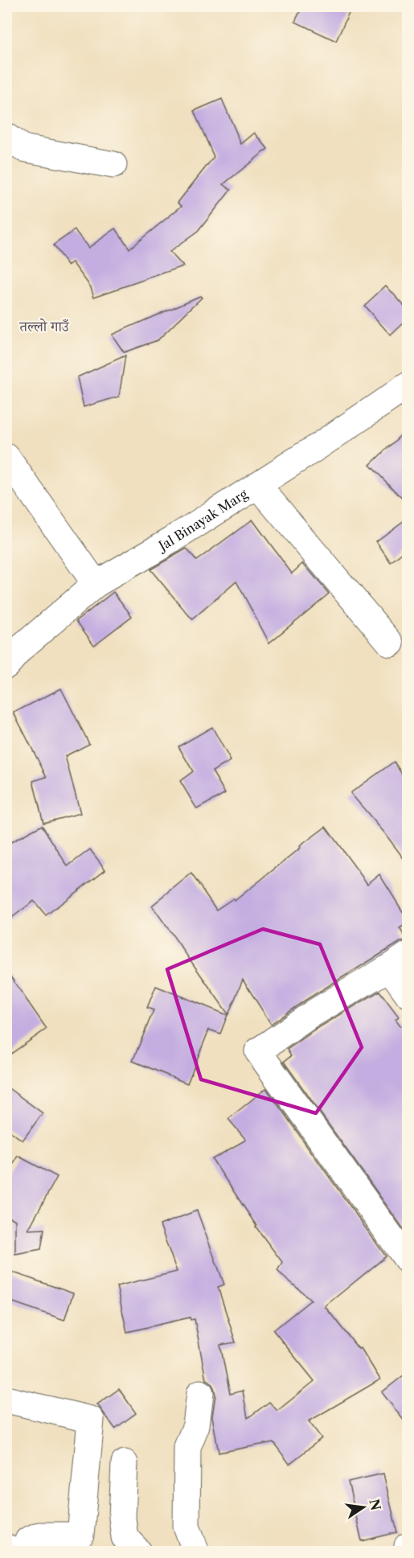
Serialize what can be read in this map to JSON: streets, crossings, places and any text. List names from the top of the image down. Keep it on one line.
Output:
{"streets":{"street":["Jal Binayak Marg"]},"districts":["तल्लो गाउँ"],"north":"right"}
